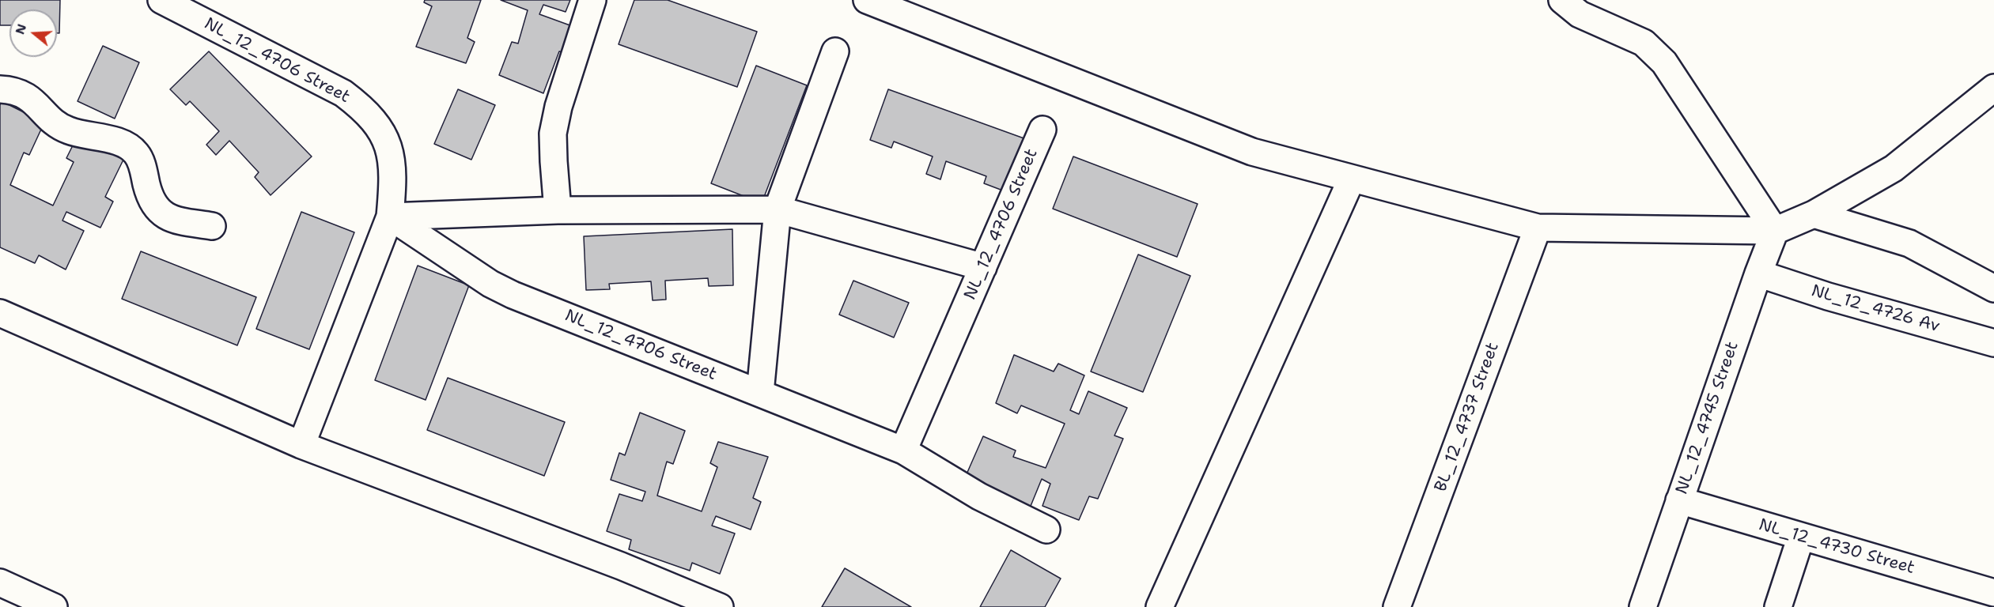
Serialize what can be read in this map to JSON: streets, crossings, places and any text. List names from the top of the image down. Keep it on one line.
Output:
{"streets":{"street":["NL_12_4706 Street","NL_12_4726 Av","BL_12_4737 Street","NL_12_4745 Street","NL_12_4730 Street"]},"crossings":[["NL_12_4726 Av","NL_12_4745 Street"],["NL_12_4745 Street","NL_12_4730 Street"]],"north":"left"}
